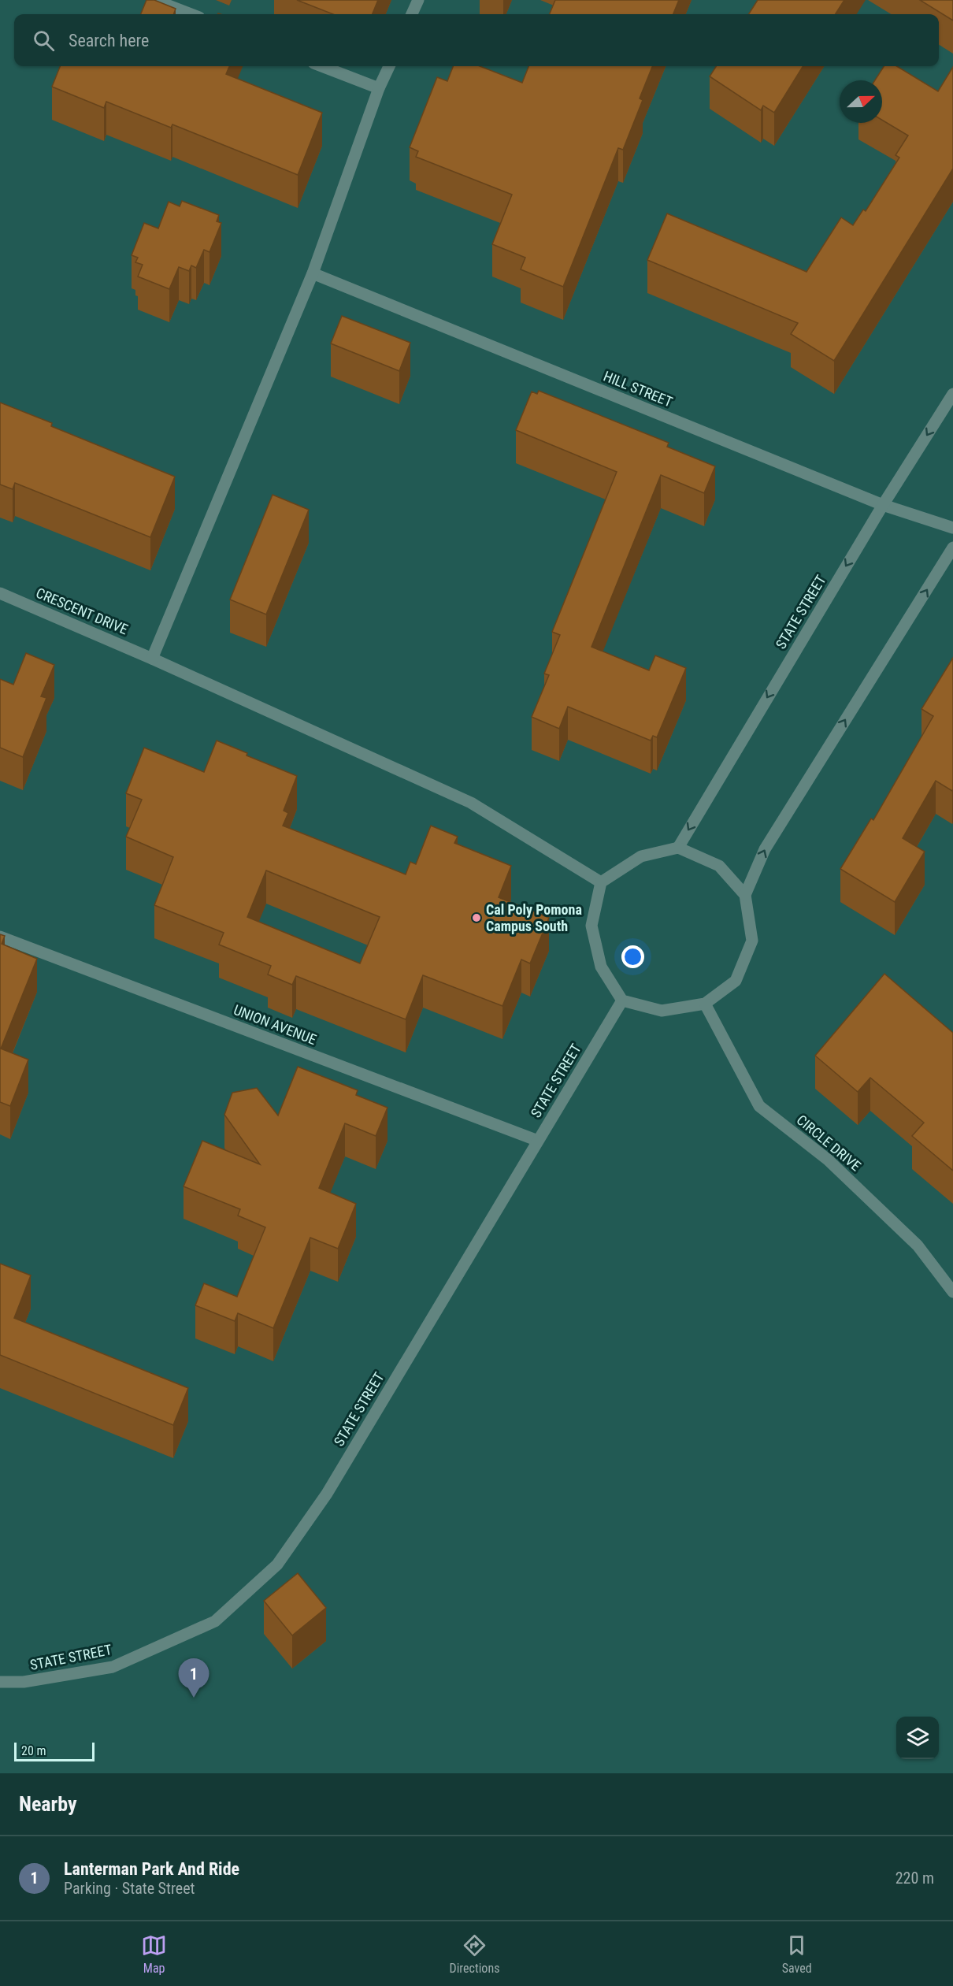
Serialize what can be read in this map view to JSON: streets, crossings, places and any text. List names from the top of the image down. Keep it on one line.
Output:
{"streets":{"street":["HILL STREET","CRESCENT DRIVE","STATE STREET","UNION AVENUE","CIRCLE DRIVE"]},"crossings":[["HILL STREET","STATE STREET"],["CRESCENT DRIVE","STATE STREET"],["CRESCENT DRIVE","CIRCLE DRIVE"],["STATE STREET","UNION AVENUE"],["STATE STREET","CIRCLE DRIVE"]],"places":["Cal Poly Pomona Campus South"],"scale_bar":"20 m","north":"right","page":{"search":"Search here","pins":"1","scale":"20 m","heading":"Nearby","list":[{"mark":"1","name":"Lanterman Park And Ride","note":"Parking · State Street","value":"220 m"}],"nav":["Map","Directions","Saved"]}}
